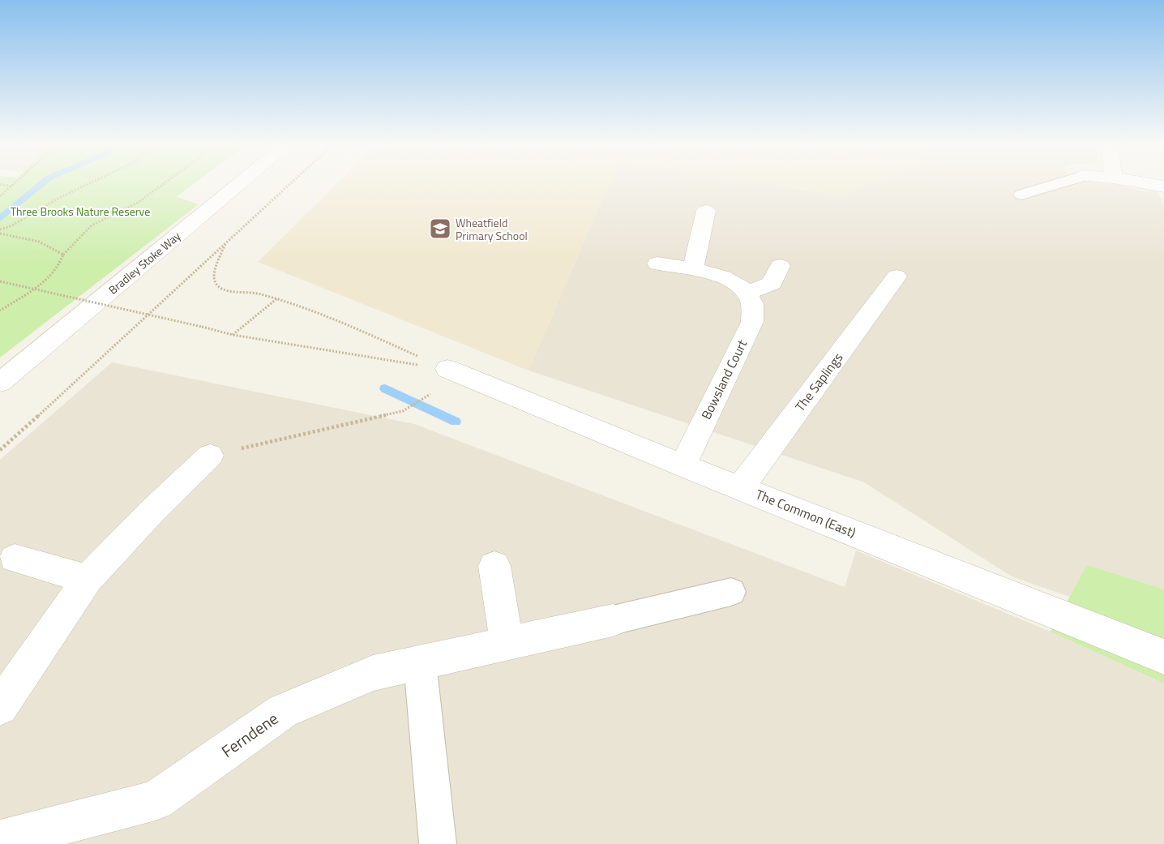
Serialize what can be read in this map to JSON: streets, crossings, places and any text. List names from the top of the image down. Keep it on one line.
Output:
{"streets":{"street":["Bradley Stoke Way","Bowsland Court","The Saplings","The Common (East)","Ferndene"]},"crossings":[["Bowsland Court","The Common (East)"],["The Saplings","The Common (East)"]],"parks":["Three Brooks Nature Reserve"],"places":{"school or university":["Wheatfield Primary School"]}}
